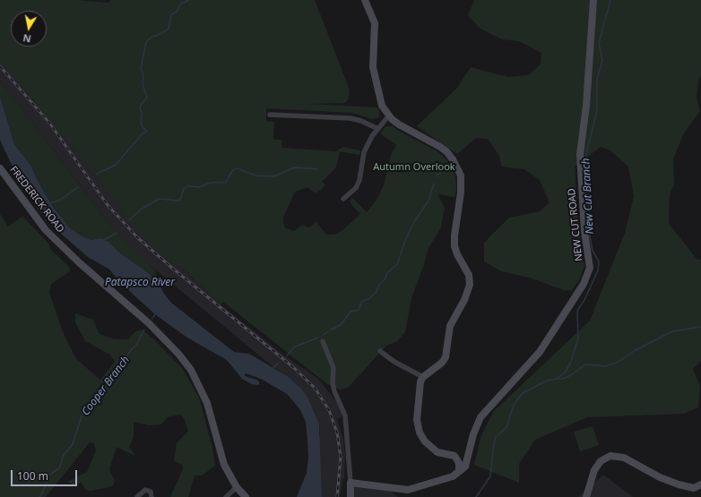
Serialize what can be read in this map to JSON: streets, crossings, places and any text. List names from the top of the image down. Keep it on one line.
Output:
{"streets":{"street":["FREDERICK ROAD","NEW CUT ROAD"]},"water":["New Cut Branch","Patapsco River","Cooper Branch"],"parks":["Autumn Overlook"],"scale_bar":"100 m","north":"bottom"}
